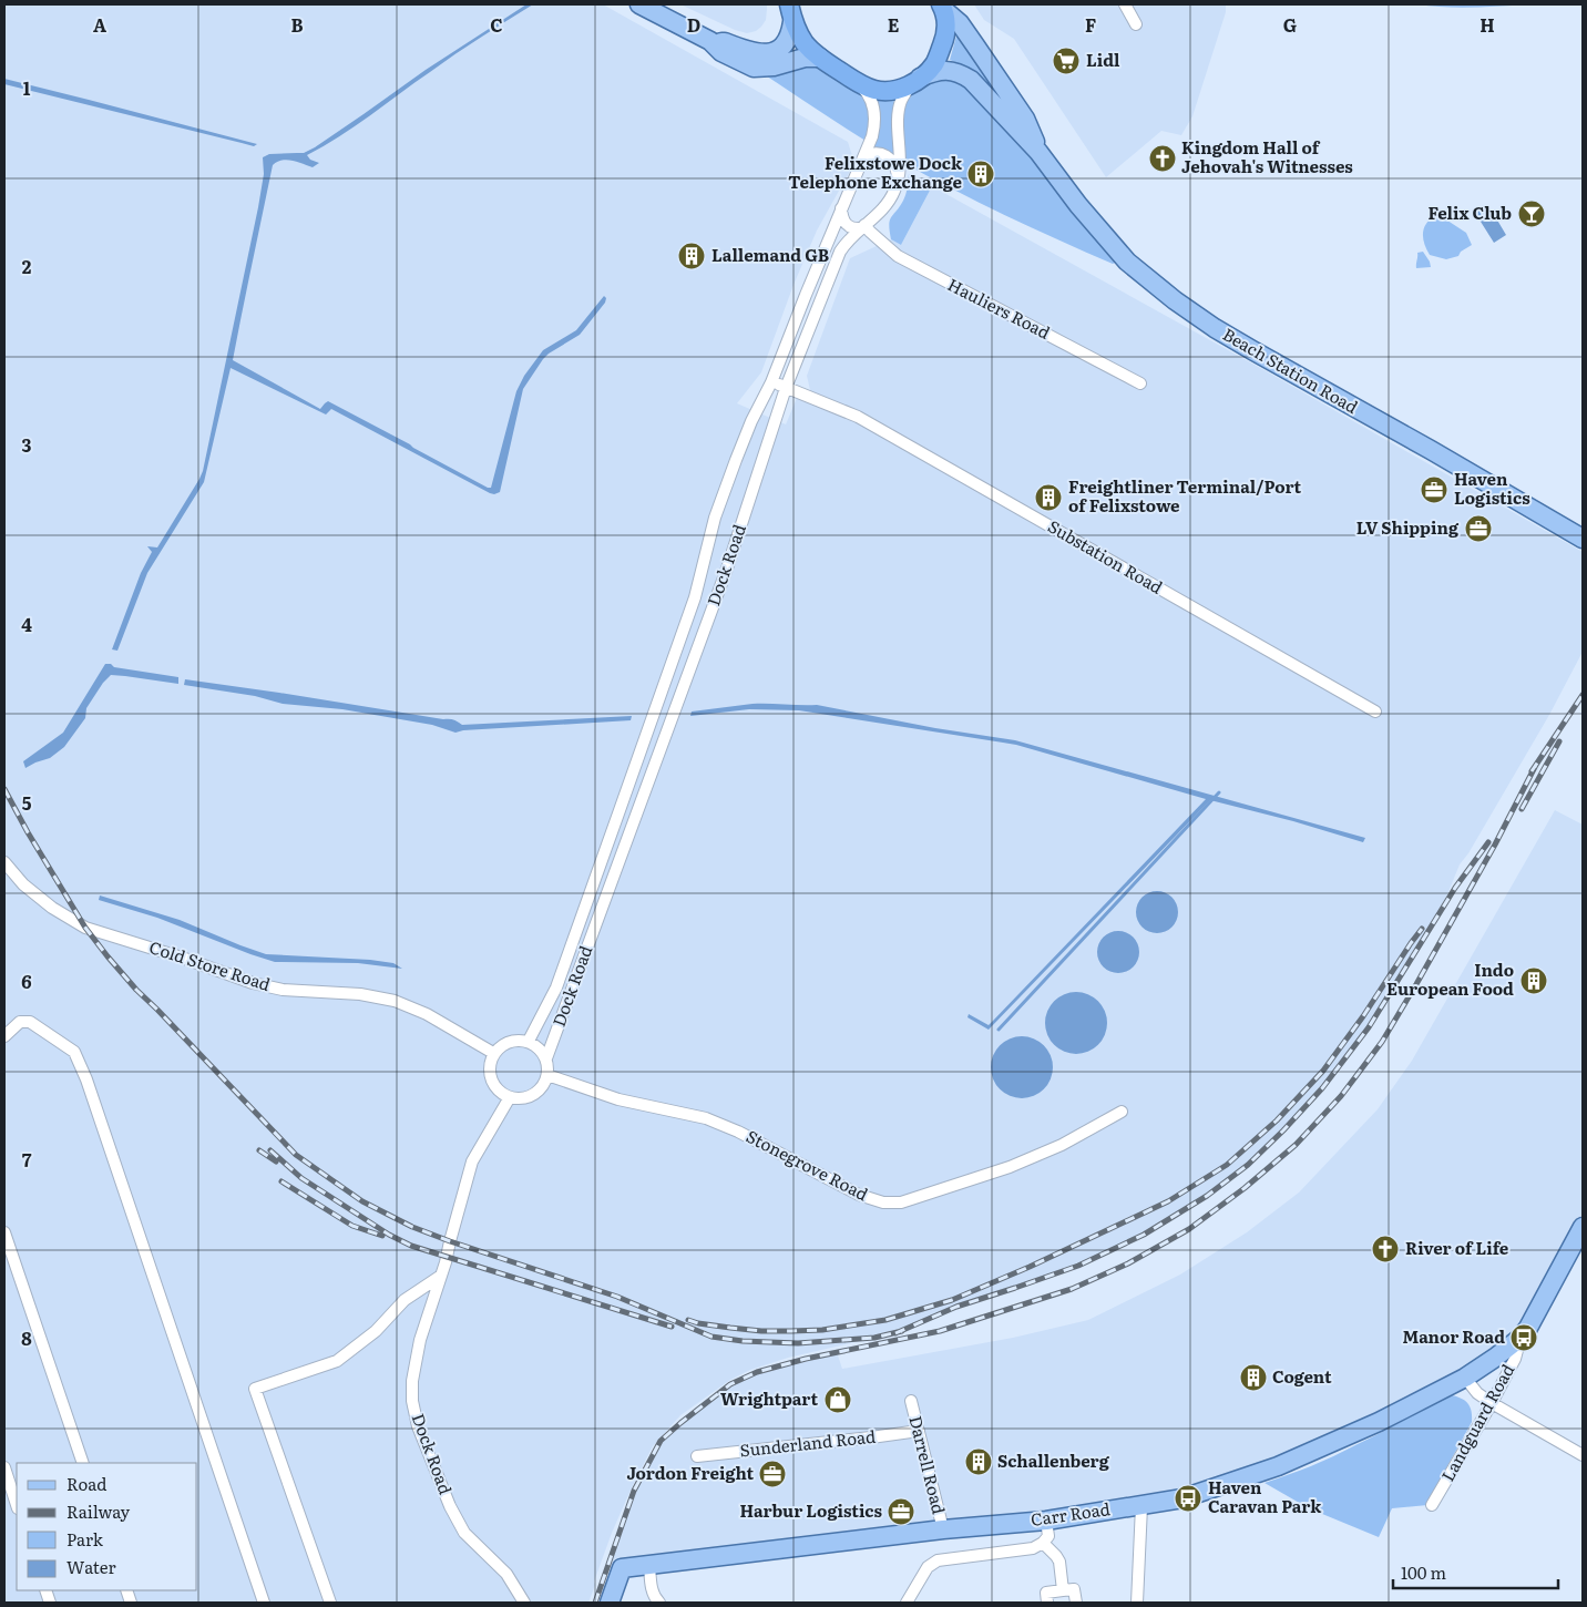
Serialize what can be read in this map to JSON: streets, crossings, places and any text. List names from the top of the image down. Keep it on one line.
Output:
{"streets":{"main road":["Beach Station Road","Carr Road"],"street":["Hauliers Road","Substation Road","Dock Road","Cold Store Road","Stonegrove Road","Landguard Road","Sunderland Road","Darrell Road"]},"crossings":[["Hauliers Road","Dock Road"],["Beach Station Road","Dock Road"],["Substation Road","Dock Road"],["Dock Road","Cold Store Road"],["Dock Road","Stonegrove Road"],["Cold Store Road","Stonegrove Road"],["Landguard Road","Carr Road"],["Sunderland Road","Darrell Road"],["Darrell Road","Carr Road"]],"places":{"supermarket":["Lidl"],"church":["Kingdom Hall of Jehovah's Witnesses","River of Life"],"building":["Felixstowe Dock Telephone Exchange","Lallemand GB","Freightliner Terminal/Port of Felixstowe","Indo European Food","Cogent","Schallenberg"],"bar":["Felix Club"],"office":["Haven Logistics","LV Shipping","Jordon Freight","Harbur Logistics"],"bus stop":["Manor Road","Haven Caravan Park"],"shop":["Wrightpart"]},"legend":["Road","Railway","Park","Water"],"scale_bar":"100 m","grid":{"columns":["A","B","C","D","E","F","G","H"],"rows":["1","2","3","4","5","6","7","8"]}}
